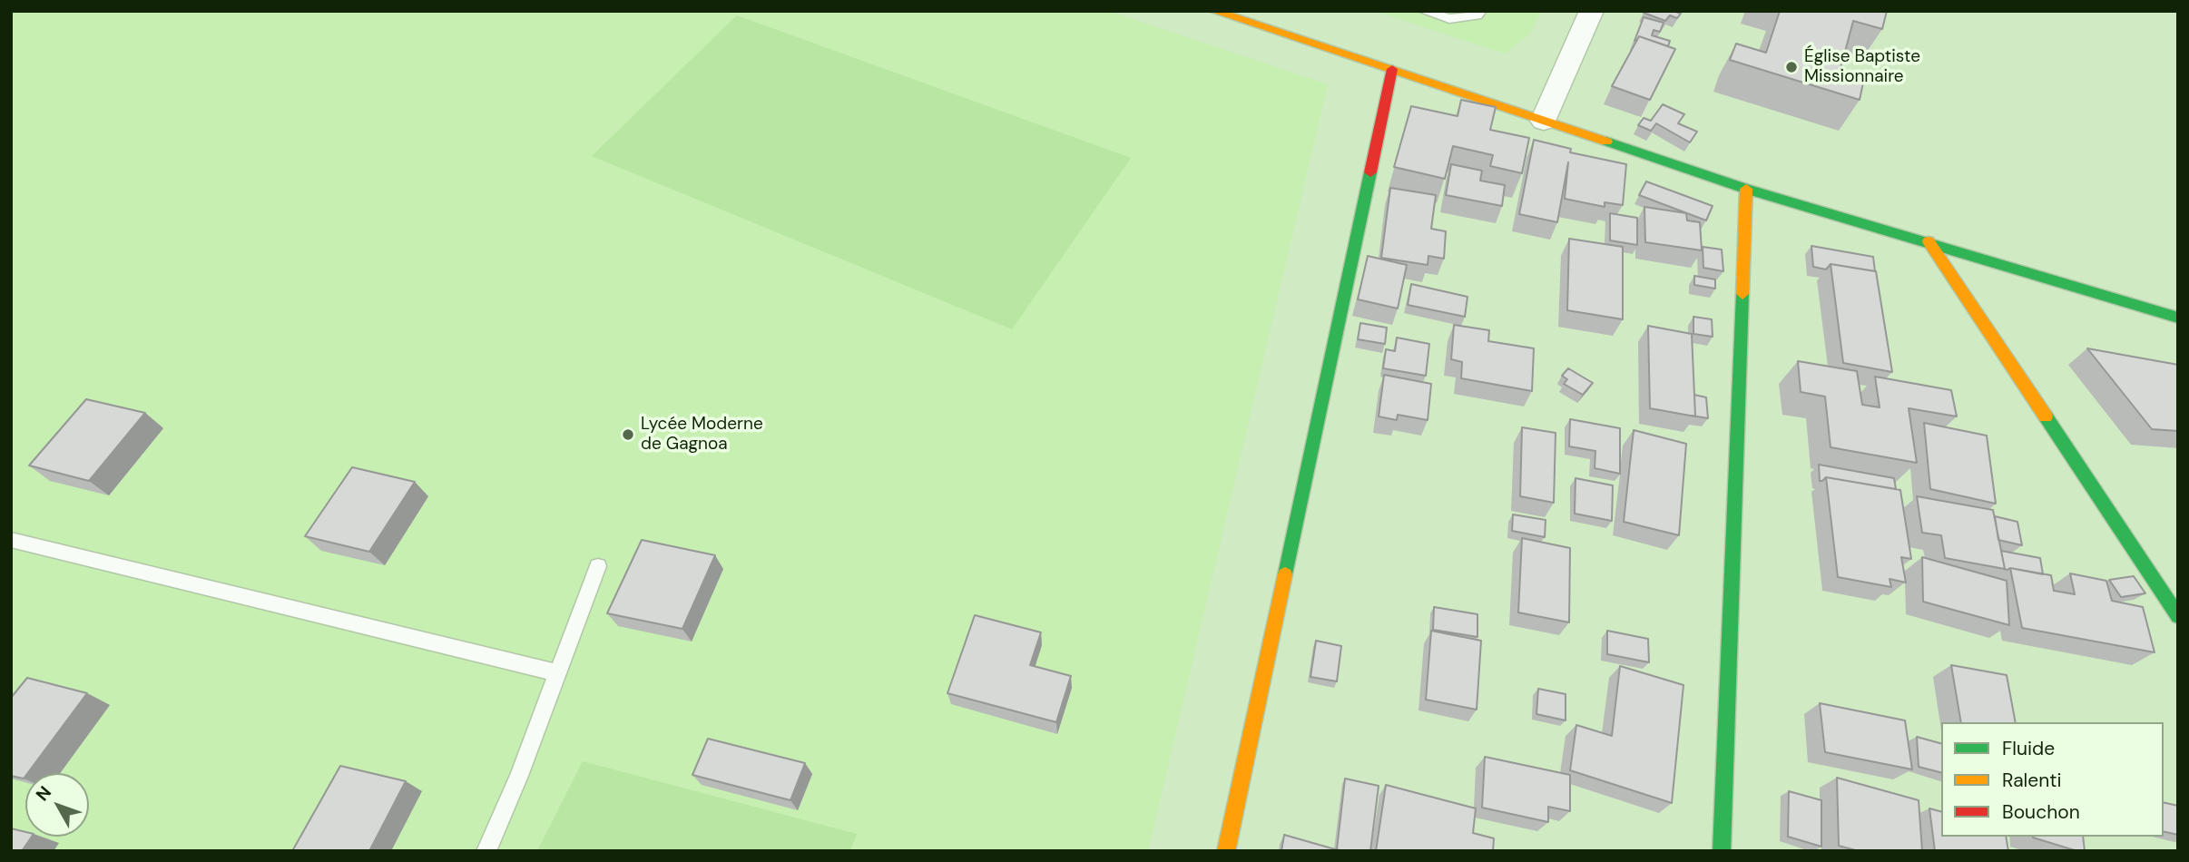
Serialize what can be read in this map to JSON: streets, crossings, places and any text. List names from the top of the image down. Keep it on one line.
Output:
{"places":["Église Baptiste Missionnaire","Lycée Moderne de Gagnoa"],"legend":["Fluide","Ralenti","Bouchon"],"north":"top left"}
